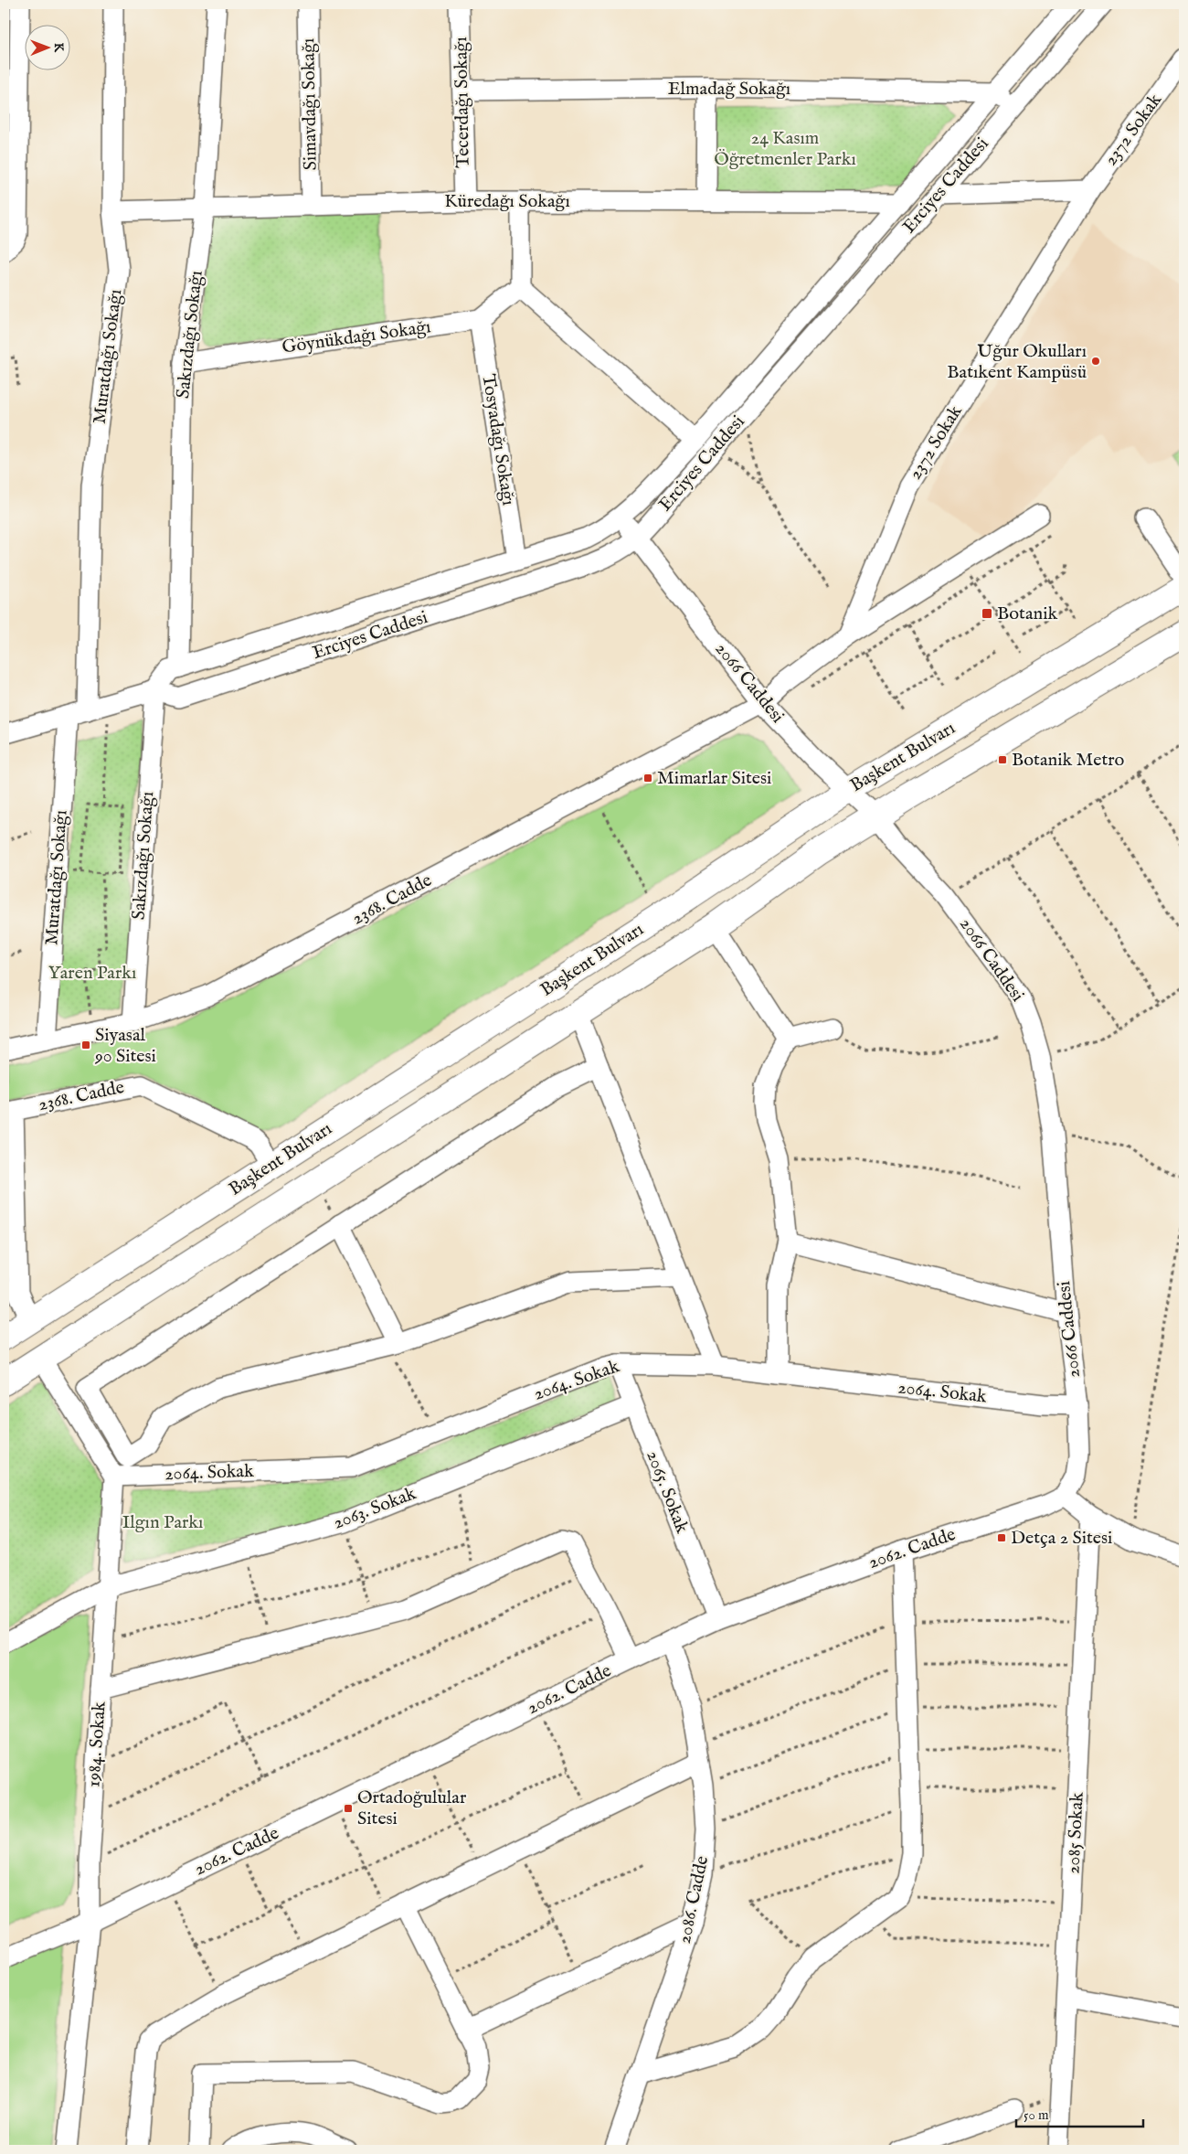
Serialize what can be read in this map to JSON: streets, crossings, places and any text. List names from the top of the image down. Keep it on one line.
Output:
{"streets":{"main road":["Başkent Bulvarı"],"street":["Elmadağ Sokağı","Tecerdağı Sokağı","Simavdağı Sokağı","2372 Sokak","Erciyes Caddesi","Küredağı Sokağı","Sakızdağı Sokağı","Göynükdağı Sokağı","Muratdağı Sokağı","Tosyadağı Sokağı","2066 Caddesi","2368. Cadde","2064. Sokak","2065. Sokak","2063. Sokak","2062. Cadde","1984. Sokak","2085 Sokak","2086. Cadde"]},"crossings":[["Elmadağ Sokağı","Tecerdağı Sokağı"],["Elmadağ Sokağı","Erciyes Caddesi"],["Tecerdağı Sokağı","Küredağı Sokağı"],["Simavdağı Sokağı","Küredağı Sokağı"],["Erciyes Caddesi","Küredağı Sokağı"],["Erciyes Caddesi","Sakızdağı Sokağı"],["Erciyes Caddesi","Tosyadağı Sokağı"],["Erciyes Caddesi","2066 Caddesi"],["Küredağı Sokağı","Sakızdağı Sokağı"],["Küredağı Sokağı","Muratdağı Sokağı"],["Sakızdağı Sokağı","Göynükdağı Sokağı"],["Sakızdağı Sokağı","2368. Cadde"],["Göynükdağı Sokağı","Tosyadağı Sokağı"],["Muratdağı Sokağı","2368. Cadde"],["2066 Caddesi","Başkent Bulvarı"],["2066 Caddesi","2368. Cadde"],["2066 Caddesi","2064. Sokak"],["2066 Caddesi","2062. Cadde"],["Başkent Bulvarı","2368. Cadde"],["2064. Sokak","2065. Sokak"],["2064. Sokak","1984. Sokak"],["2065. Sokak","2063. Sokak"],["2065. Sokak","2062. Cadde"],["2063. Sokak","1984. Sokak"],["2062. Cadde","1984. Sokak"],["2062. Cadde","2086. Cadde"]],"parks":["24 Kasım Öğretmenler Parkı","Yaren Parkı","Ilgın Parkı"],"places":{"other":["Uğur Okulları Batıkent Kampüsü"],"transit":["Botanik","Botanik Metro","Mimarlar Sitesi","Siyasal 90 Sitesi","Detça 2 Sitesi","Ortadoğulular Sitesi"]},"scale_bar":"50 m","north":"right"}
